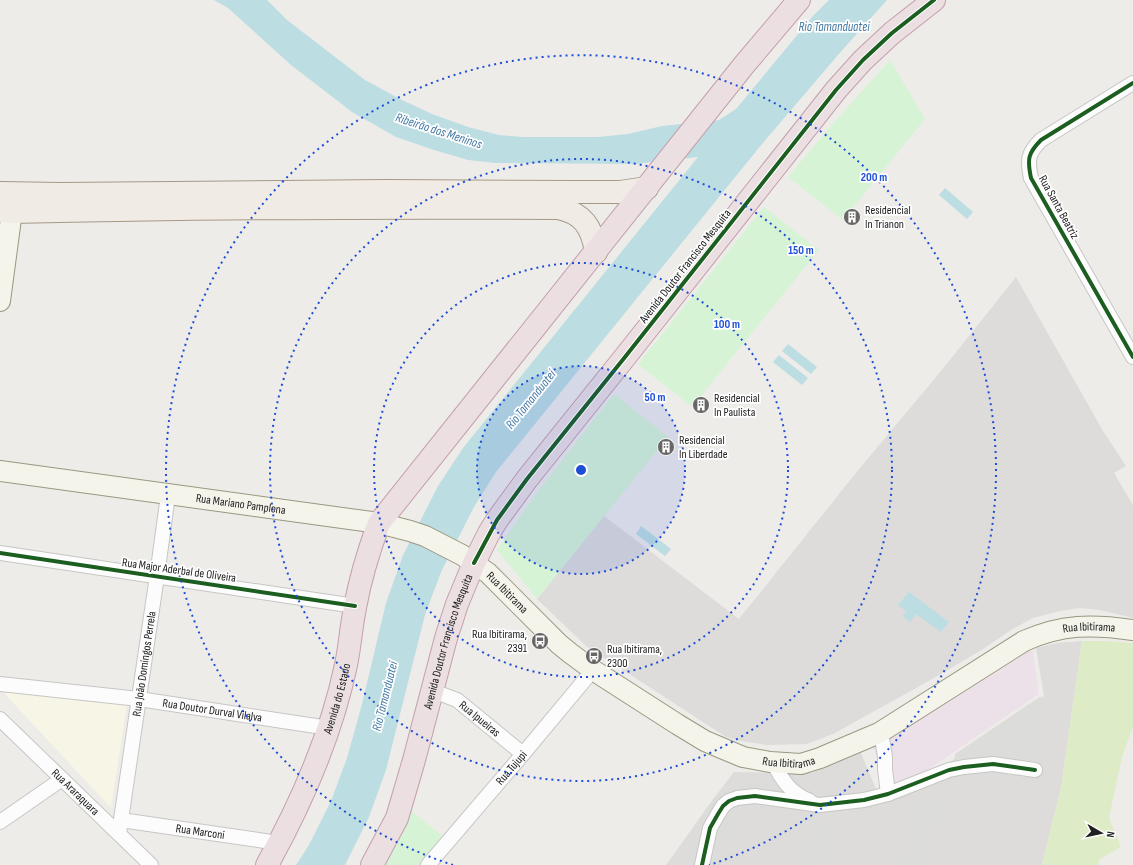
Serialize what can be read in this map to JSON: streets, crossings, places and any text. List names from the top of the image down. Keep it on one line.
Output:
{"streets":{"highway":["Avenida Doutor Francisco Mesquita","Avenida do Estado"],"main road":["Rua Mariano Pamplona","Rua Ibitirama"],"street":["Rua Santa Beatriz","Rua Major Aderbal de Oliveira","Rua João Domingos Perrela","Rua Doutor Durval Vilalva","Rua Ipueiras","Rua Tujupi","Rua Araraquara","Rua Marconi"]},"crossings":[["Avenida Doutor Francisco Mesquita","Rua Mariano Pamplona"],["Avenida Doutor Francisco Mesquita","Rua Ibitirama"],["Avenida Doutor Francisco Mesquita","Rua Ipueiras"],["Rua Mariano Pamplona","Rua Ibitirama"],["Rua Mariano Pamplona","Rua João Domingos Perrela"],["Rua Mariano Pamplona","Avenida do Estado"],["Rua Major Aderbal de Oliveira","Rua João Domingos Perrela"],["Rua Major Aderbal de Oliveira","Avenida do Estado"],["Rua Ibitirama","Rua Tujupi"],["Rua João Domingos Perrela","Rua Doutor Durval Vilalva"],["Rua João Domingos Perrela","Rua Araraquara"],["Rua João Domingos Perrela","Rua Marconi"],["Avenida do Estado","Rua Doutor Durval Vilalva"],["Avenida do Estado","Rua Marconi"],["Rua Ipueiras","Rua Tujupi"],["Rua Araraquara","Rua Marconi"]],"water":["Rio Tamanduateí","Ribeirão dos Meninos"],"places":{"building":["Residencial In Trianon","Residencial In Paulista","Residencial In Liberdade"],"bus stop":["Rua Ibitirama, 2391","Rua Ibitirama, 2300"]},"north":"right","rings":["200 m","150 m","100 m","50 m"]}
